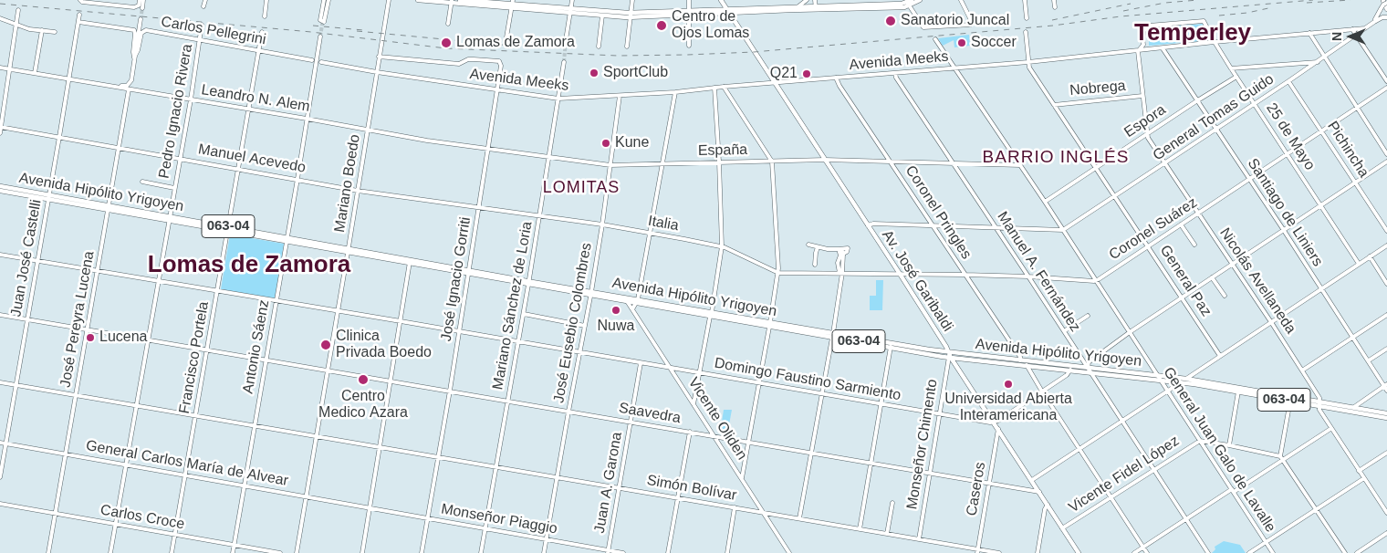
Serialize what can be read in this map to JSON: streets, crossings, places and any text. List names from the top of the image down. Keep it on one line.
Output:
{"streets":{"main road":["Avenida Hipólito Yrigoyen","063-04","Av. José Garibaldi"],"street":["Carlos Pellegrini","Avenida Meeks","Nobrega","Leandro N. Alem","Pedro Ignacio Rivera","General Tomas Guido","Espora","25 de Mayo","Pichincha","España","Manuel Acevedo","Mariano Boedo","Coronel Pringles","Santiago de Liniers","Italia","Coronel Suárez","Juan José Castelli","Manuel A. Fernández","José Ignacio Gorriti","General Paz","Nicolás Avellaneda","Mariano Sánchez de Loria","José Pereyra Lucena","José Eusebio Colombres","Antonio Sáenz","Francisco Portela","Domingo Faustino Sarmiento","Saavedra","Vicente Oliden","Monseñor Chimento","General Juan Galo de Lavalle","General Carlos María de Alvear","Vicente Fidel López","Juan A. Garona","Simón Bolívar","Caseros","Carlos Croce","Monseñor Piaggio"]},"crossings":[["Carlos Pellegrini","Pedro Ignacio Rivera"],["Carlos Pellegrini","Francisco Portela"],["Avenida Meeks","General Tomas Guido"],["Avenida Meeks","25 de Mayo"],["Avenida Meeks","Mariano Boedo"],["Avenida Meeks","Coronel Pringles"],["Avenida Meeks","Santiago de Liniers"],["Avenida Meeks","Manuel A. Fernández"],["Avenida Meeks","José Ignacio Gorriti"],["Avenida Meeks","Av. José Garibaldi"],["Avenida Meeks","General Paz"],["Avenida Meeks","Nicolás Avellaneda"],["Avenida Meeks","Mariano Sánchez de Loria"],["Avenida Meeks","José Eusebio Colombres"],["Avenida Meeks","General Juan Galo de Lavalle"],["Nobrega","General Paz"],["Nobrega","Nicolás Avellaneda"],["Leandro N. Alem","Pedro Ignacio Rivera"],["Leandro N. Alem","España"],["Leandro N. Alem","Mariano Boedo"],["Leandro N. Alem","Juan José Castelli"],["Leandro N. Alem","José Pereyra Lucena"],["Leandro N. Alem","Antonio Sáenz"],["Leandro N. Alem","Francisco Portela"],["Pedro Ignacio Rivera","Manuel Acevedo"],["Pedro Ignacio Rivera","Avenida Hipólito Yrigoyen"],["Pedro Ignacio Rivera","Domingo Faustino Sarmiento"],["Pedro Ignacio Rivera","Saavedra"],["Pedro Ignacio Rivera","General Carlos María de Alvear"],["Pedro Ignacio Rivera","Simón Bolívar"],["Pedro Ignacio Rivera","Carlos Croce"],["General Tomas Guido","25 de Mayo"],["General Tomas Guido","Pichincha"],["General Tomas Guido","Santiago de Liniers"],["General Tomas Guido","General Paz"],["General Tomas Guido","Nicolás Avellaneda"],["General Tomas Guido","General Juan Galo de Lavalle"],["Espora","25 de Mayo"],["Espora","Santiago de Liniers"],["Espora","General Paz"],["Espora","Nicolás Avellaneda"],["Espora","General Juan Galo de Lavalle"],["25 de Mayo","Coronel Suárez"],["25 de Mayo","Nicolás Avellaneda"],["Pichincha","Coronel Suárez"],["España","Coronel Pringles"],["España","Manuel A. Fernández"],["España","José Ignacio Gorriti"],["España","Av. José Garibaldi"],["España","Mariano Sánchez de Loria"],["España","José Eusebio Colombres"],["España","General Juan Galo de Lavalle"],["Manuel Acevedo","Mariano Boedo"],["Manuel Acevedo","Italia"],["Manuel Acevedo","Juan José Castelli"],["Manuel Acevedo","José Pereyra Lucena"],["Manuel Acevedo","Antonio Sáenz"],["Manuel Acevedo","Francisco Portela"],["Mariano Boedo","Avenida Hipólito Yrigoyen"],["Mariano Boedo","José Ignacio Gorriti"],["Mariano Boedo","Domingo Faustino Sarmiento"],["Mariano Boedo","Saavedra"],["Mariano Boedo","General Carlos María de Alvear"],["Mariano Boedo","Simón Bolívar"],["Avenida Hipólito Yrigoyen","Coronel Pringles"],["Avenida Hipólito Yrigoyen","Juan José Castelli"],["Avenida Hipólito Yrigoyen","Manuel A. Fernández"],["Avenida Hipólito Yrigoyen","José Ignacio Gorriti"],["Avenida Hipólito Yrigoyen","Av. José Garibaldi"],["Avenida Hipólito Yrigoyen","Nicolás Avellaneda"],["Avenida Hipólito Yrigoyen","Mariano Sánchez de Loria"],["Avenida Hipólito Yrigoyen","José Pereyra Lucena"],["Avenida Hipólito Yrigoyen","José Eusebio Colombres"],["Avenida Hipólito Yrigoyen","Antonio Sáenz"],["Avenida Hipólito Yrigoyen","Francisco Portela"],["Avenida Hipólito Yrigoyen","Vicente Oliden"],["Avenida Hipólito Yrigoyen","Monseñor Chimento"],["Avenida Hipólito Yrigoyen","General Juan Galo de Lavalle"],["Santiago de Liniers","Coronel Suárez"],["Italia","José Ignacio Gorriti"],["Italia","Av. José Garibaldi"],["Italia","Mariano Sánchez de Loria"],["Italia","José Eusebio Colombres"],["Coronel Suárez","General Paz"],["Coronel Suárez","Nicolás Avellaneda"],["Coronel Suárez","General Juan Galo de Lavalle"],["Juan José Castelli","Domingo Faustino Sarmiento"],["Juan José Castelli","Saavedra"],["Juan José Castelli","General Carlos María de Alvear"],["Juan José Castelli","Simón Bolívar"],["Manuel A. Fernández","Vicente Fidel López"],["José Ignacio Gorriti","Domingo Faustino Sarmiento"],["José Ignacio Gorriti","Saavedra"],["José Ignacio Gorriti","Simón Bolívar"],["José Ignacio Gorriti","Monseñor Piaggio"],["Av. José Garibaldi","Domingo Faustino Sarmiento"],["Av. José Garibaldi","Saavedra"],["Av. José Garibaldi","Monseñor Chimento"],["Av. José Garibaldi","Vicente Fidel López"],["Av. José Garibaldi","Caseros"],["Mariano Sánchez de Loria","Domingo Faustino Sarmiento"],["Mariano Sánchez de Loria","Saavedra"],["Mariano Sánchez de Loria","Simón Bolívar"],["Mariano Sánchez de Loria","Monseñor Piaggio"],["José Pereyra Lucena","Domingo Faustino Sarmiento"],["José Pereyra Lucena","Saavedra"],["José Pereyra Lucena","General Carlos María de Alvear"],["José Pereyra Lucena","Simón Bolívar"],["José Pereyra Lucena","Carlos Croce"],["José Eusebio Colombres","Domingo Faustino Sarmiento"],["José Eusebio Colombres","Saavedra"],["José Eusebio Colombres","Simón Bolívar"],["José Eusebio Colombres","Monseñor Piaggio"],["Antonio Sáenz","Domingo Faustino Sarmiento"],["Antonio Sáenz","Saavedra"],["Antonio Sáenz","General Carlos María de Alvear"],["Antonio Sáenz","Simón Bolívar"],["Antonio Sáenz","Carlos Croce"],["Francisco Portela","Domingo Faustino Sarmiento"],["Francisco Portela","Saavedra"],["Francisco Portela","General Carlos María de Alvear"],["Francisco Portela","Simón Bolívar"],["Francisco Portela","Carlos Croce"],["Domingo Faustino Sarmiento","Vicente Oliden"],["Domingo Faustino Sarmiento","Monseñor Chimento"],["Domingo Faustino Sarmiento","Juan A. Garona"],["Saavedra","Vicente Oliden"],["Saavedra","Monseñor Chimento"],["Saavedra","Juan A. Garona"],["Saavedra","Caseros"],["Vicente Oliden","Simón Bolívar"],["Monseñor Chimento","Simón Bolívar"],["General Juan Galo de Lavalle","Vicente Fidel López"],["General Carlos María de Alvear","Monseñor Piaggio"],["Juan A. Garona","Simón Bolívar"],["Juan A. Garona","Monseñor Piaggio"],["Simón Bolívar","Caseros"]],"districts":["Temperley","BARRIO INGLÉS","LOMITAS","Lomas de Zamora"],"places":["Sanatorio Juncal","Centro de Ojos Lomas","Lomas de Zamora","Soccer","SportClub","Q21","Kune","Nuwa","Lucena","Clinica Privada Boedo","Centro Medico Azara","Universidad Abierta Interamericana"],"north":"left"}
